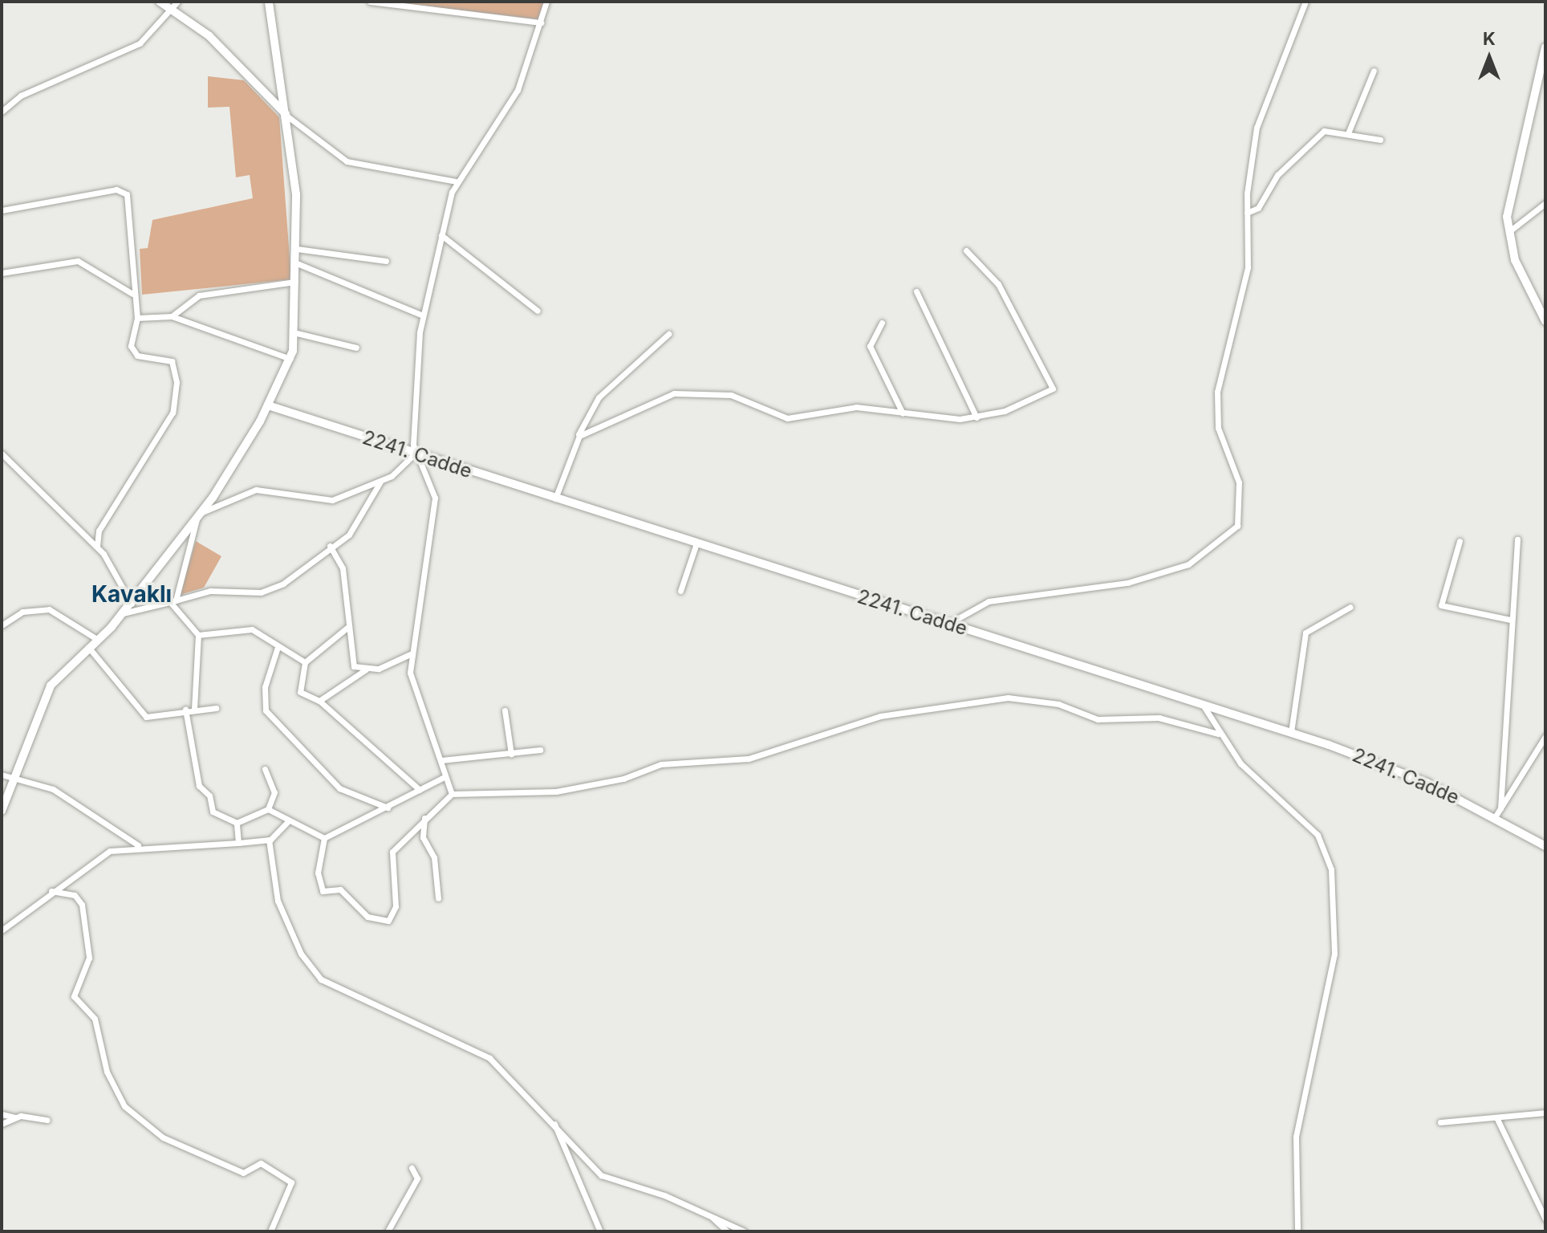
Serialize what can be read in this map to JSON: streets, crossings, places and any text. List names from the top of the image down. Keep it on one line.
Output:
{"streets":{"street":["2241. Cadde"]},"districts":["Kavaklı"],"north":"top"}
